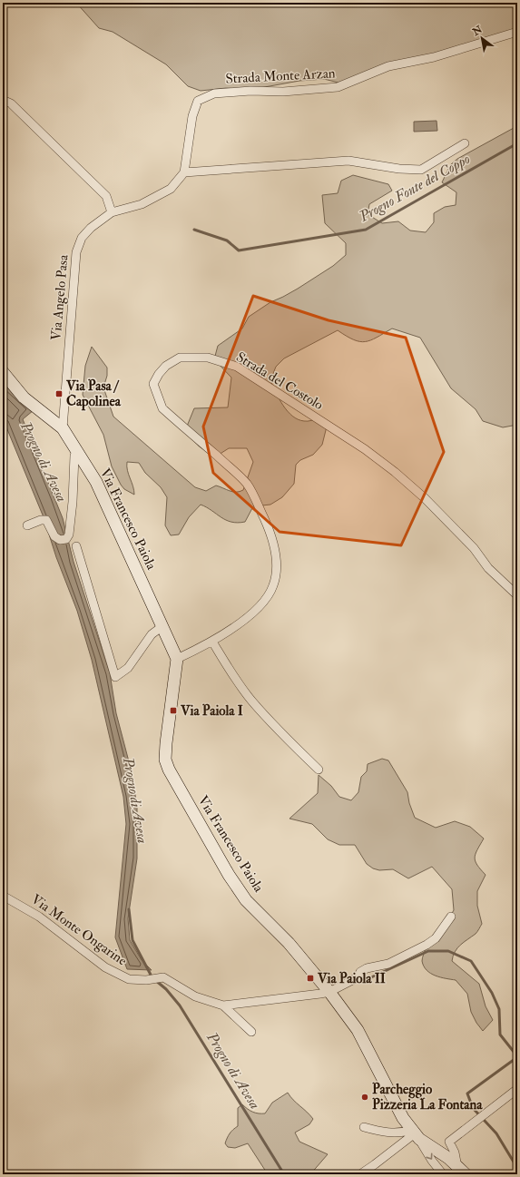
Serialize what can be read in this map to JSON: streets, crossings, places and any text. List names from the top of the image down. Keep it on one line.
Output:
{"streets":{"street":["Strada Monte Arzan","Via Angelo Pasa","Strada del Costolo","Via Francesco Paiola","Via Monte Ongarine"]},"crossings":[["Via Angelo Pasa","Via Francesco Paiola"],["Strada del Costolo","Via Francesco Paiola"],["Via Francesco Paiola","Via Monte Ongarine"]],"water":["Progno Fonte del Coppo","Progno di Avesa"],"places":{"transit":["Via Pasa / Capolinea","Via Paiola I","Via Paiola II"],"other":["Parcheggio Pizzeria La Fontana"]},"north":"top left"}
